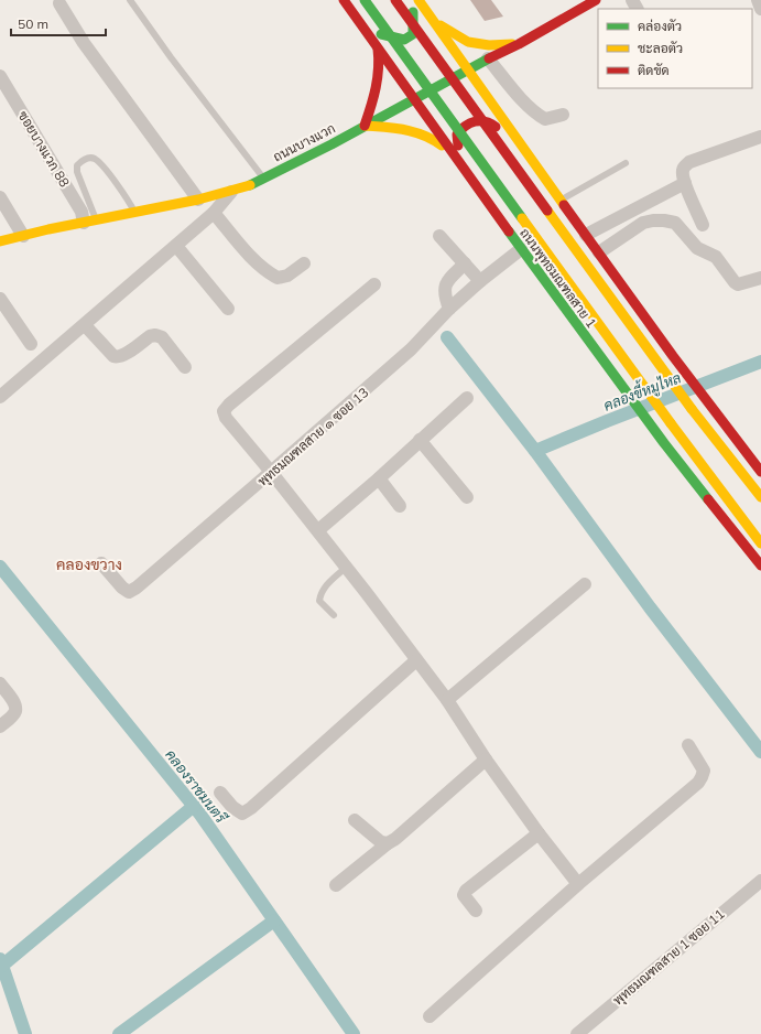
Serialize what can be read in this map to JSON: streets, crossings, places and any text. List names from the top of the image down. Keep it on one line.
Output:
{"streets":{"main road":["ถนนบางแวก","ถนนพุทธมณฑลสาย 1"],"street":["ซอยบางแวก 88","พุทธมณฑลสาย ๑ ซอย 13","พุทธมณฑลสาย 1 ซอย 11"]},"crossings":[["ถนนบางแวก","ซอยบางแวก 88"],["ถนนบางแวก","ถนนพุทธมณฑลสาย 1"],["ถนนพุทธมณฑลสาย 1","พุทธมณฑลสาย ๑ ซอย 13"]],"districts":["คลองขวาง"],"water":["คลองขี้หมูไหล","คลองราชมนตรี"],"legend":["คล่องตัว","ชะลอตัว","ติดขัด"],"scale_bar":"50 m"}
